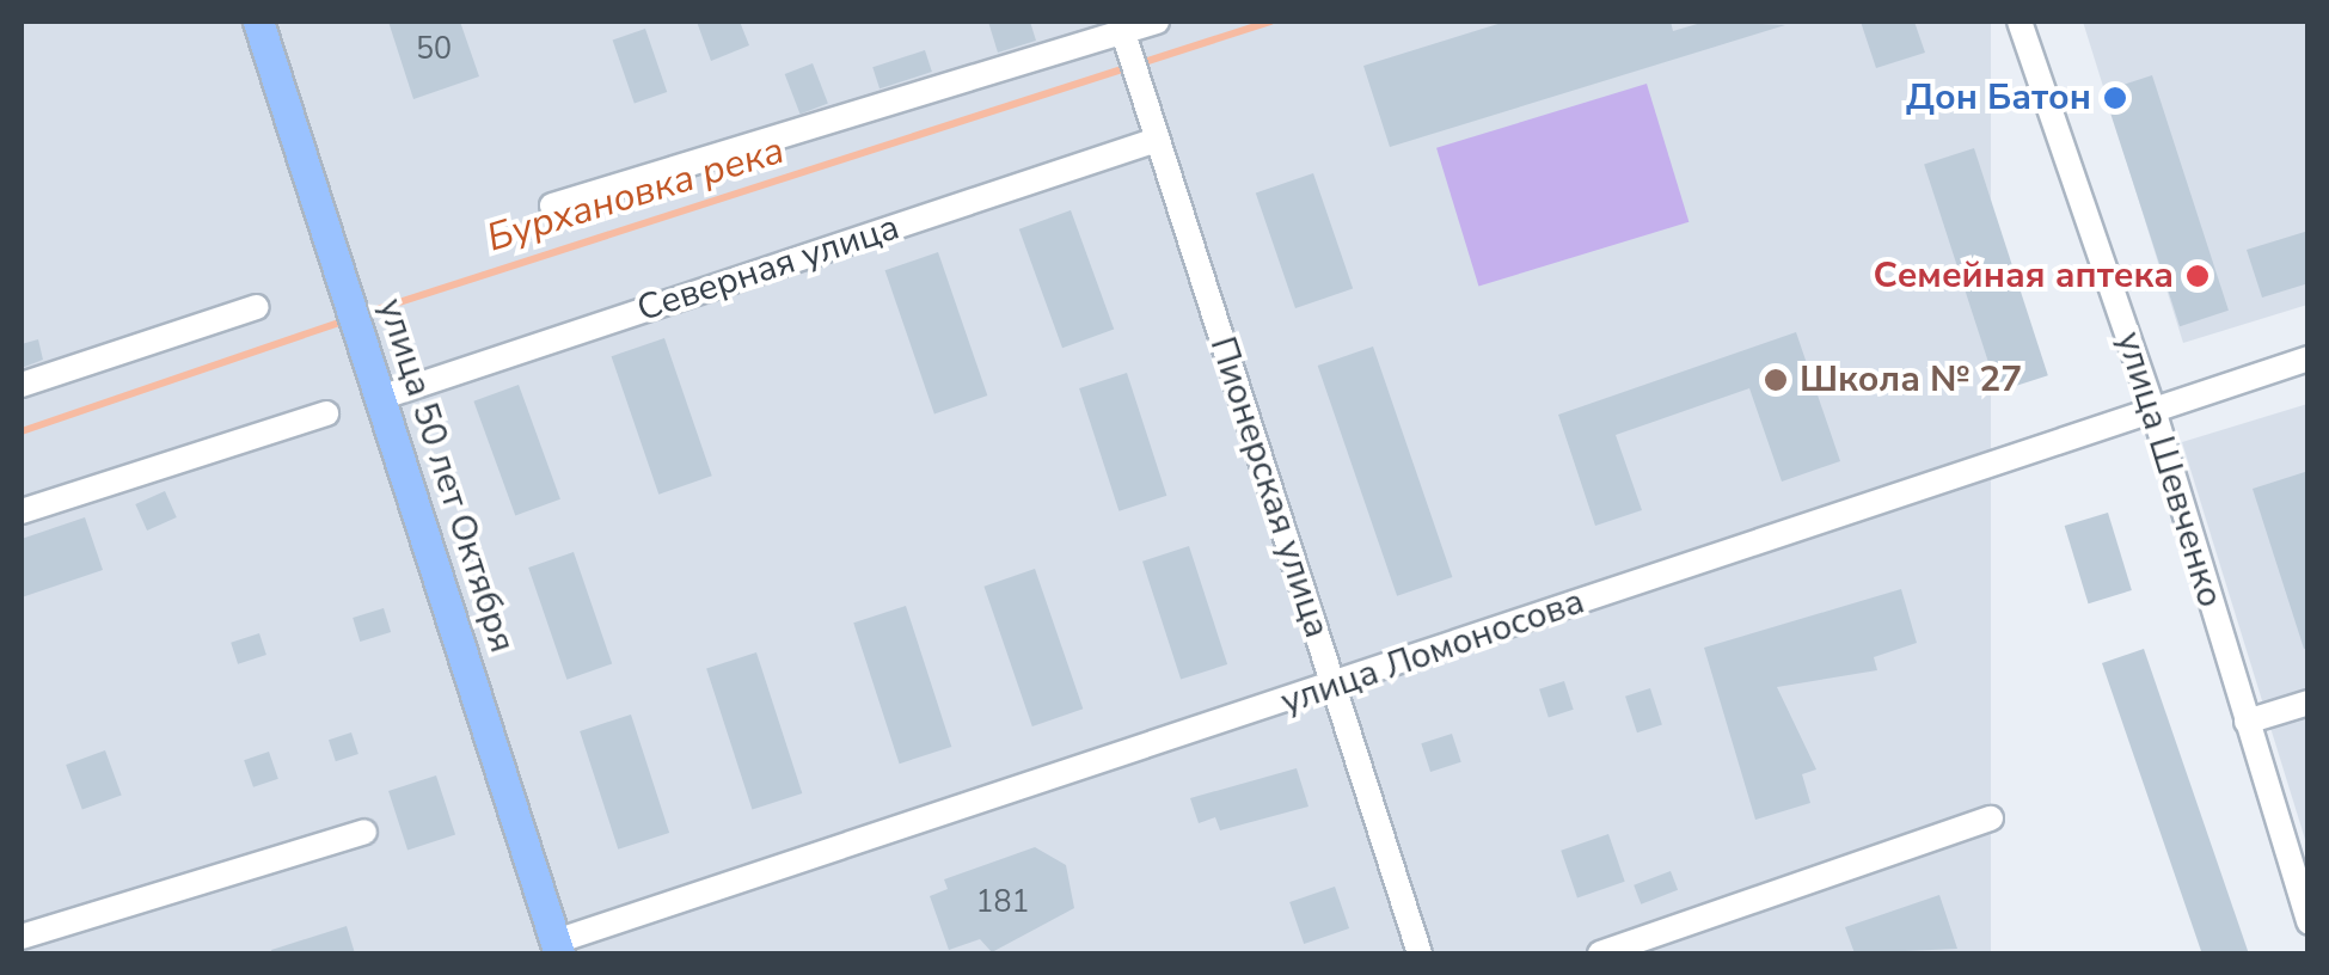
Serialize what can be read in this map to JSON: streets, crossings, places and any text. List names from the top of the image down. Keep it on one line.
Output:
{"streets":{"main road":["улица 50 лет Октября"],"street":["Северная улица","улица Шевченко","Пионерская улица","улица Ломоносова"]},"crossings":[["Северная улица","улица 50 лет Октября"],["Северная улица","Пионерская улица"],["улица Шевченко","улица Ломоносова"],["улица 50 лет Октября","улица Ломоносова"],["Пионерская улица","улица Ломоносова"]],"water":["Бурхановка река"],"places":["Дон Батон","Семейная аптека","Школа № 27"],"house_numbers":["50","181"]}
